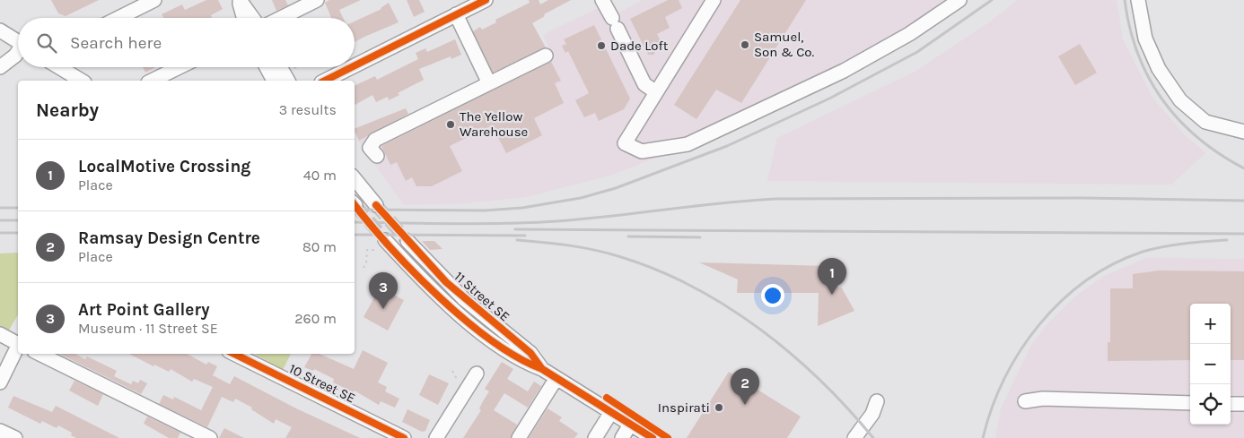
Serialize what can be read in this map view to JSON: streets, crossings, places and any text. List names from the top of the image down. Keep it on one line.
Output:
{"streets":{"street":["11 Street SE","10 Street SE"]},"places":["Samuel, Son & Co.","Dade Loft","The Yellow Warehouse","Inspirati"],"page":{"search":"Search here","heading":["Nearby","3 results"],"list":[{"mark":"1","name":"LocalMotive Crossing","note":"Place","value":"40 m"},{"mark":"2","name":"Ramsay Design Centre","note":"Place","value":"80 m"},{"mark":"3","name":"Art Point Gallery","note":"Museum · 11 Street SE","value":"260 m"}],"pins":["1","3","2"],"map_buttons":["+","−"]}}
